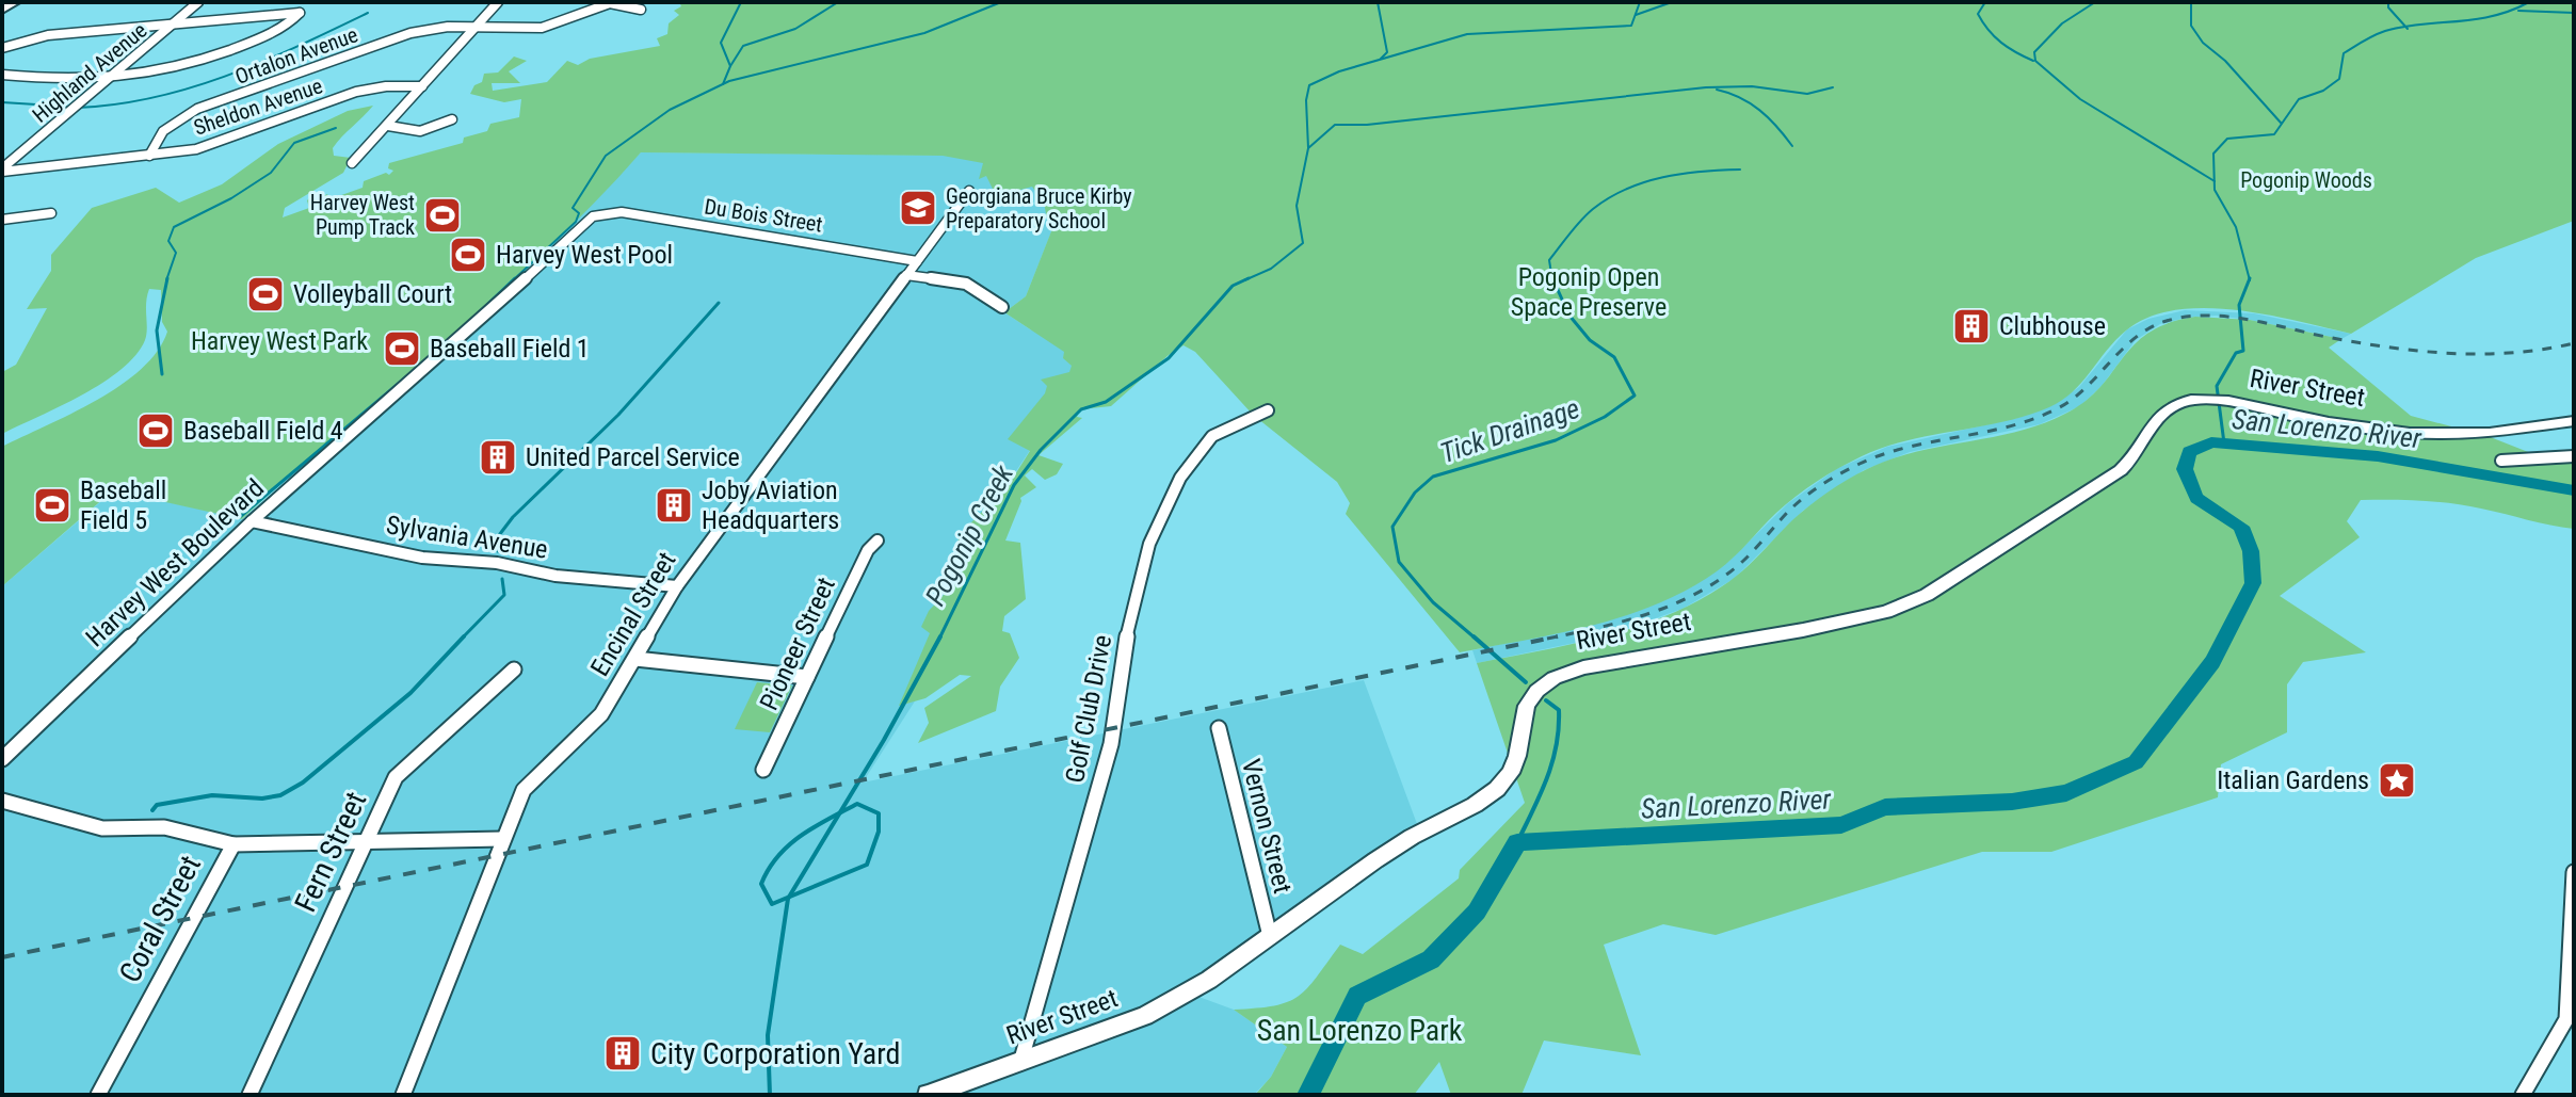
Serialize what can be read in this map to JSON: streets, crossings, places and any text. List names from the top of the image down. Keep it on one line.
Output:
{"streets":{"main road":["River Street"],"street":["Ortalon Avenue","Highland Avenue","Sheldon Avenue","Du Bois Street","Sylvania Avenue","Harvey West Boulevard","Encinal Street","Pioneer Street","Golf Club Drive","Vernon Street","Fern Street","Coral Street"]},"crossings":[["Ortalon Avenue","Sheldon Avenue"],["Highland Avenue","Sheldon Avenue"],["Du Bois Street","Harvey West Boulevard"],["Du Bois Street","Encinal Street"],["River Street","Golf Club Drive"],["River Street","Vernon Street"],["Sylvania Avenue","Harvey West Boulevard"],["Sylvania Avenue","Encinal Street"]],"water":["San Lorenzo River","Tick Drainage","Pogonip Creek"],"parks":["Pogonip Woods","Pogonip Open Space Preserve","Harvey West Park","San Lorenzo Park"],"places":{"school or university":["Georgiana Bruce Kirby Preparatory School"],"sports":["Harvey West Pump Track","Harvey West Pool","Volleyball Court","Baseball Field 1","Baseball Field 4","Baseball Field 5"],"building":["Clubhouse","United Parcel Service","Joby Aviation Headquarters","City Corporation Yard"],"place":["Italian Gardens"]}}
